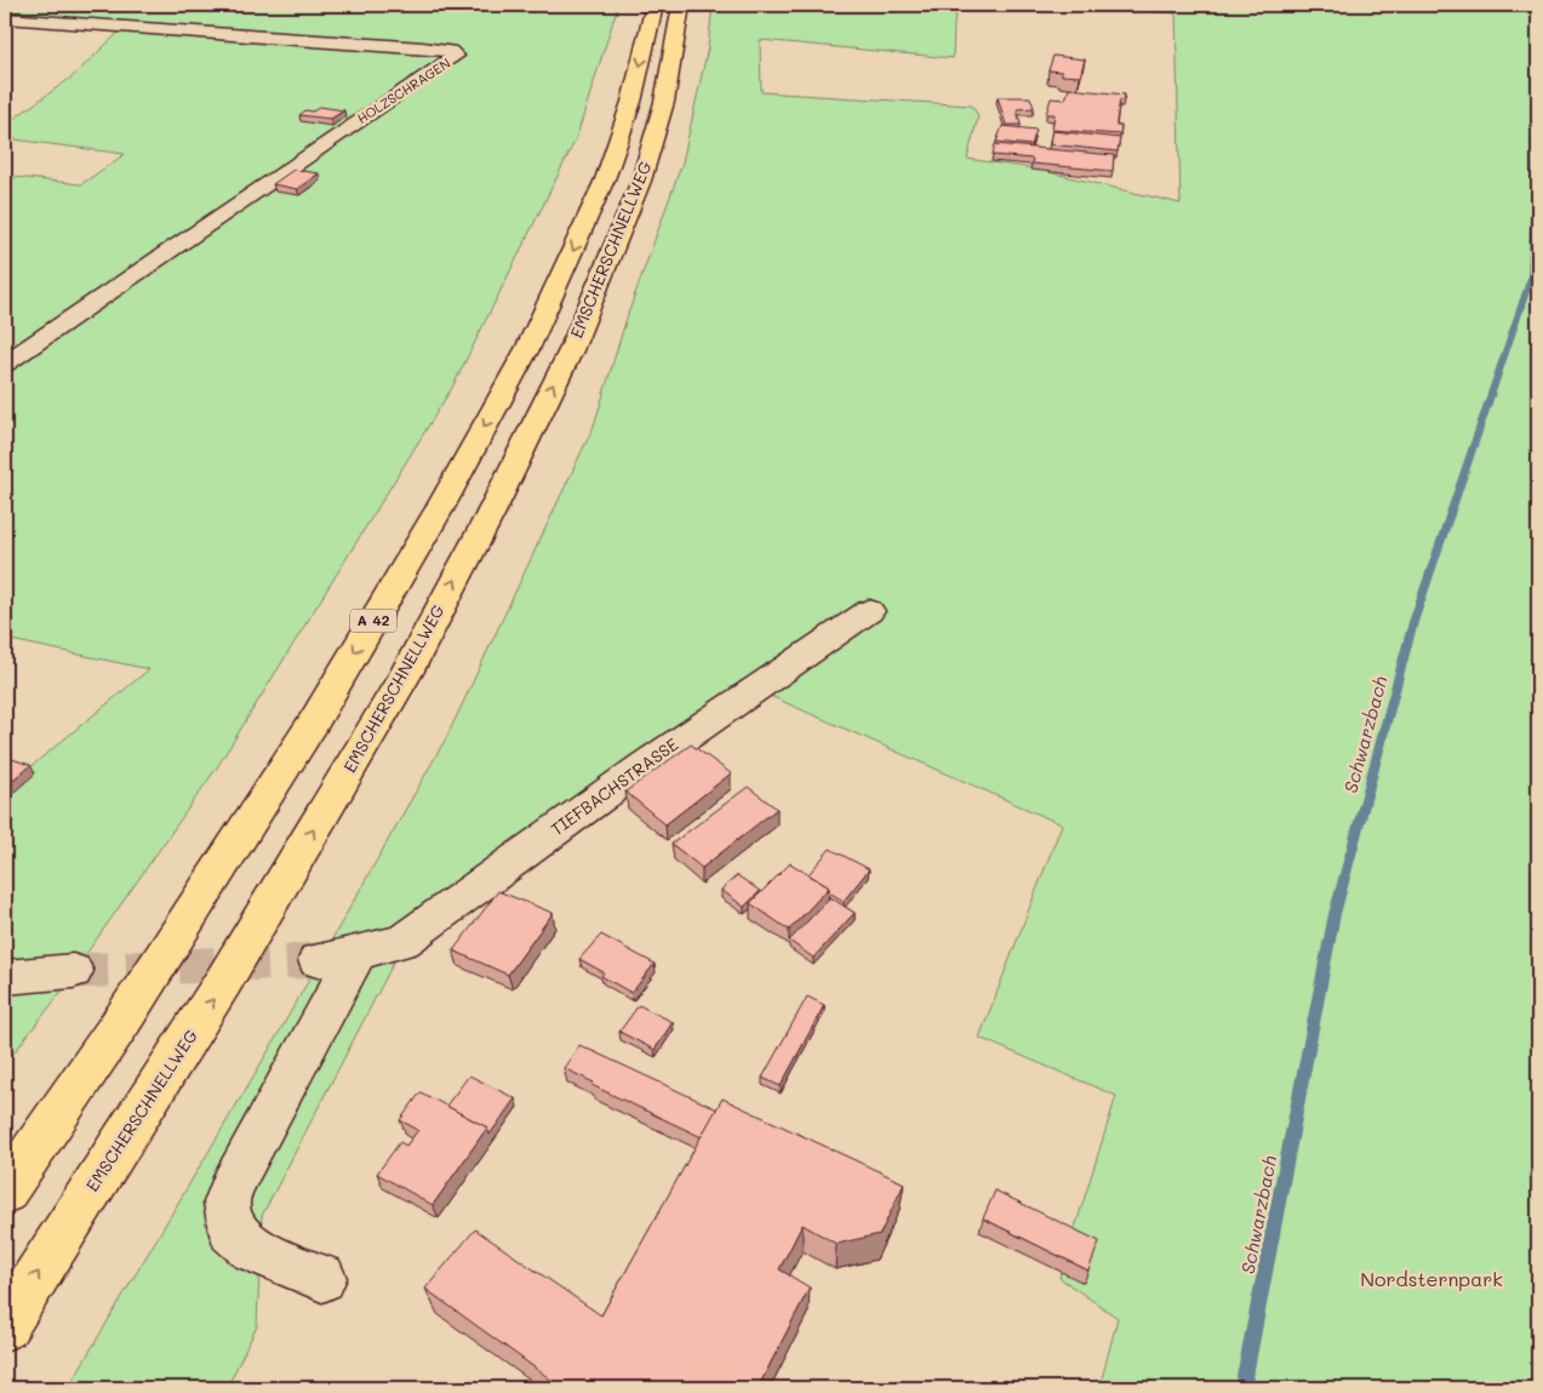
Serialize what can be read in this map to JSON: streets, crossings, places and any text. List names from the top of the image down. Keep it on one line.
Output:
{"streets":{"highway":["EMSCHERSCHNELLWEG","A 42"],"street":["HOLZSCHRAGEN","TIEFBACHSTRASSE"]},"water":["Schwarzbach"],"parks":["Nordsternpark"]}
